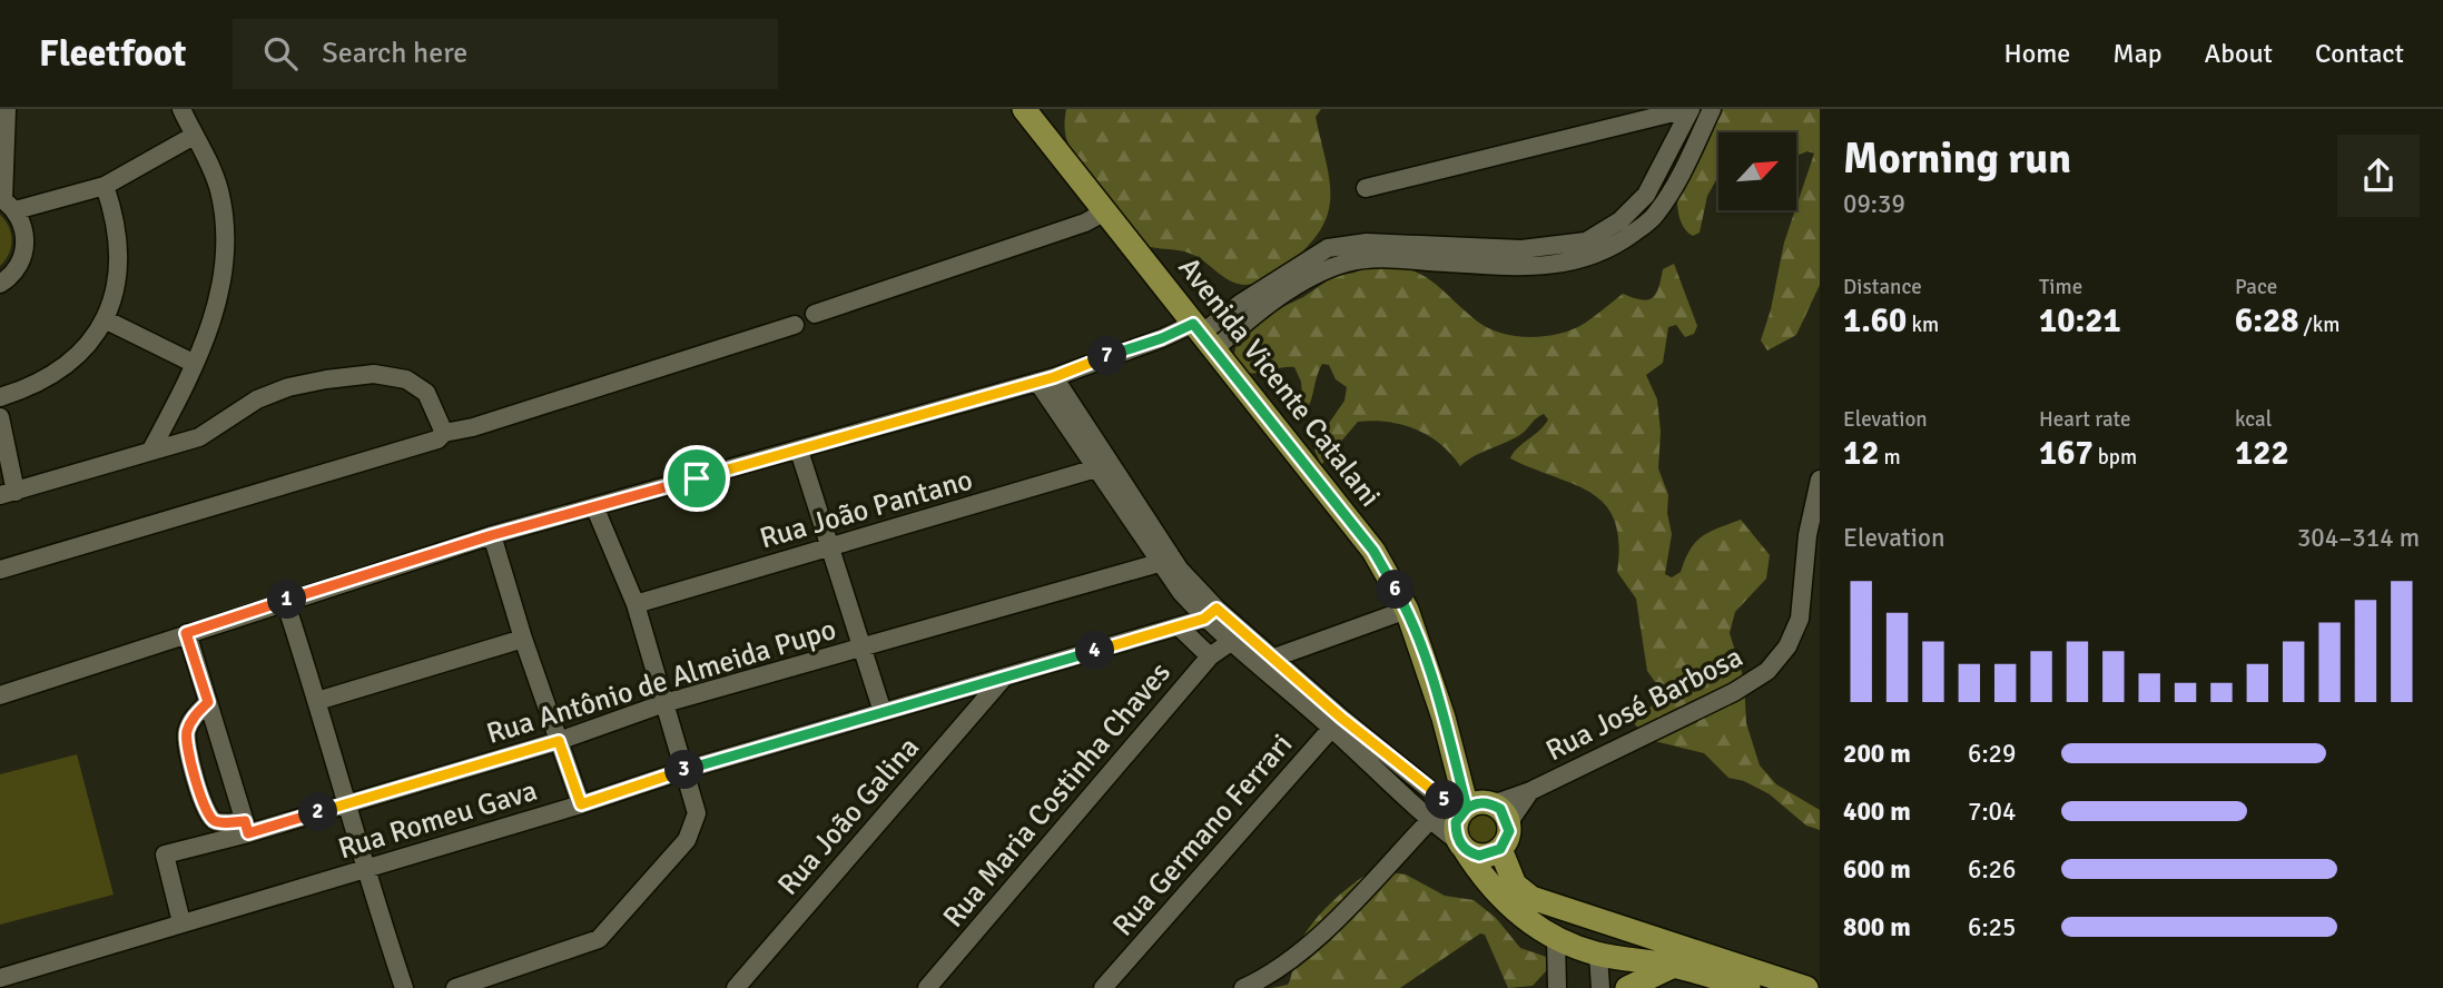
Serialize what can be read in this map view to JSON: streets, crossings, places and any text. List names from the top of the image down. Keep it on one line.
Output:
{"streets":{"main road":["Avenida Vicente Catalani"],"street":["Rua João Pantano","Rua Antônio de Almeida Pupo","Rua José Barbosa","Rua Maria Costinha Chaves","Rua João Galina","Rua Romeu Gava","Rua Germano Ferrari"]},"crossings":[["Avenida Vicente Catalani","Rua José Barbosa"],["Rua Antônio de Almeida Pupo","Rua Romeu Gava"],["Rua João Galina","Rua Romeu Gava"]],"north":"top right","page":{"header":"Fleetfoot","search":"Search here","nav":["Home","Map","About","Contact"],"heading":["Morning run","09:39"],"stats":[["Distance","1.60 km"],["Time","10:21"],["Pace","6:28 /km"],["Elevation","12 m"],["Heart rate","167 bpm"],["kcal","122"]],"pins":["7","6","1","4","3","5","2"],"chart":["Elevation","304–314 m"],"list":[{"name":"200 m","note":"6:29"},{"name":"400 m","note":"7:04"},{"name":"600 m","note":"6:26"},{"name":"800 m","note":"6:25"}]}}
